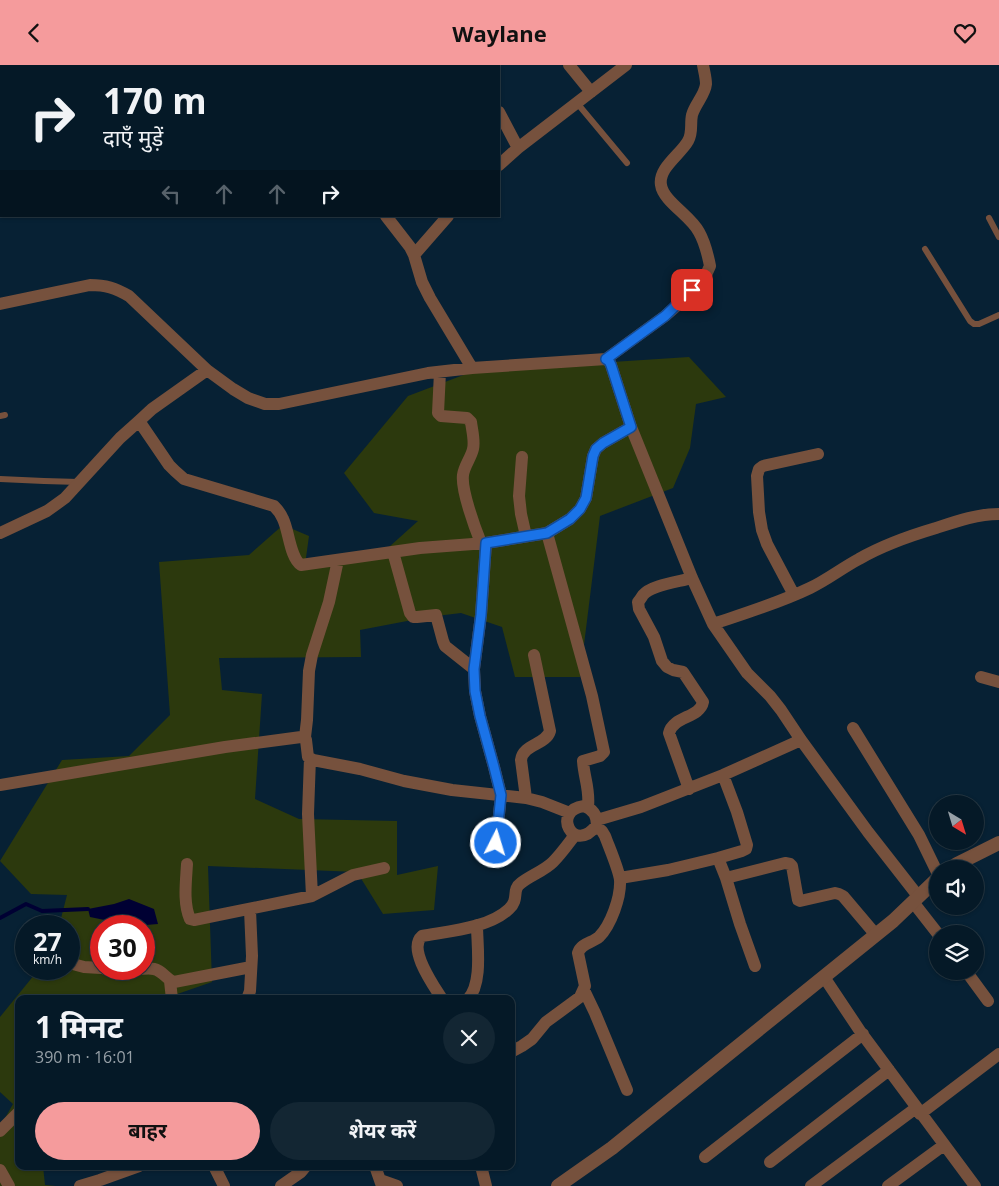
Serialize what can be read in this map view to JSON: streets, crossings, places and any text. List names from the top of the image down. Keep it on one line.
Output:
{"north":"bottom right","page":{"header":"Waylane","turn":["170 m","दाएँ मुड़ें"],"speed":"27 km/h","limit":"30","heading":["1 मिनट","390 m · 16:01"],"buttons":["बाहर","शेयर करें"]}}
